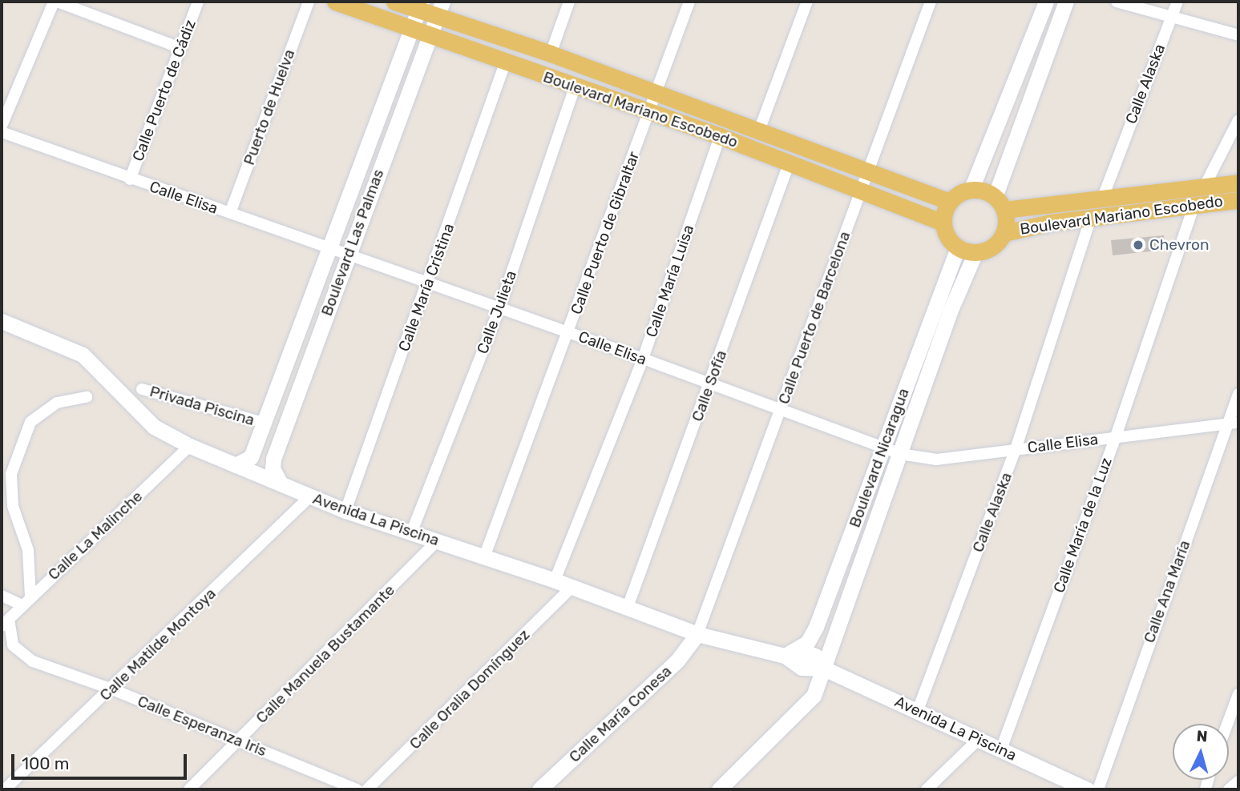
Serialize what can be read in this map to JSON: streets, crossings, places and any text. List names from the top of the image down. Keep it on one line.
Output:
{"streets":{"main road":["Boulevard Mariano Escobedo"],"street":["Calle Alaska","Calle Puerto de Cádiz","Puerto de Huelva","Calle Elisa","Calle Puerto de Gibraltar","Boulevard Las Palmas","Calle María Luisa","Calle María Cristina","Calle Julieta","Calle Puerto de Barcelona","Calle Sofía","Privada Piscina","Boulevard Nicaragua","Avenida La Piscina","Calle María de la Luz","Calle La Malinche","Calle Ana María","Calle Matilde Montoya","Calle Manuela Bustamante","Calle Oralia Domínguez","Calle María Conesa","Calle Esperanza Iris"]},"crossings":[["Calle Alaska","Boulevard Mariano Escobedo"],["Calle Alaska","Calle Elisa"],["Calle Alaska","Avenida La Piscina"],["Calle Puerto de Cádiz","Calle Elisa"],["Puerto de Huelva","Calle Elisa"],["Boulevard Mariano Escobedo","Calle Puerto de Gibraltar"],["Boulevard Mariano Escobedo","Boulevard Las Palmas"],["Boulevard Mariano Escobedo","Calle María Luisa"],["Boulevard Mariano Escobedo","Calle María Cristina"],["Boulevard Mariano Escobedo","Calle Julieta"],["Boulevard Mariano Escobedo","Calle Puerto de Barcelona"],["Boulevard Mariano Escobedo","Calle Sofía"],["Boulevard Mariano Escobedo","Boulevard Nicaragua"],["Boulevard Mariano Escobedo","Calle María de la Luz"],["Calle Elisa","Calle Puerto de Gibraltar"],["Calle Elisa","Boulevard Las Palmas"],["Calle Elisa","Calle María Luisa"],["Calle Elisa","Calle María Cristina"],["Calle Elisa","Calle Julieta"],["Calle Elisa","Calle Puerto de Barcelona"],["Calle Elisa","Calle Sofía"],["Calle Elisa","Boulevard Nicaragua"],["Calle Elisa","Calle María de la Luz"],["Calle Elisa","Calle Ana María"],["Calle Puerto de Gibraltar","Avenida La Piscina"],["Boulevard Las Palmas","Privada Piscina"],["Calle María Luisa","Avenida La Piscina"],["Calle María Cristina","Avenida La Piscina"],["Calle Julieta","Avenida La Piscina"],["Calle Puerto de Barcelona","Avenida La Piscina"],["Calle Puerto de Barcelona","Calle María Conesa"],["Calle Sofía","Avenida La Piscina"],["Boulevard Nicaragua","Avenida La Piscina"],["Avenida La Piscina","Calle María de la Luz"],["Avenida La Piscina","Calle La Malinche"],["Avenida La Piscina","Calle Matilde Montoya"],["Avenida La Piscina","Calle Manuela Bustamante"],["Avenida La Piscina","Calle Oralia Domínguez"],["Avenida La Piscina","Calle María Conesa"],["Calle La Malinche","Calle Esperanza Iris"],["Calle Matilde Montoya","Calle Esperanza Iris"],["Calle Manuela Bustamante","Calle Esperanza Iris"]],"places":["Chevron"],"scale_bar":"100 m","north":"top"}
